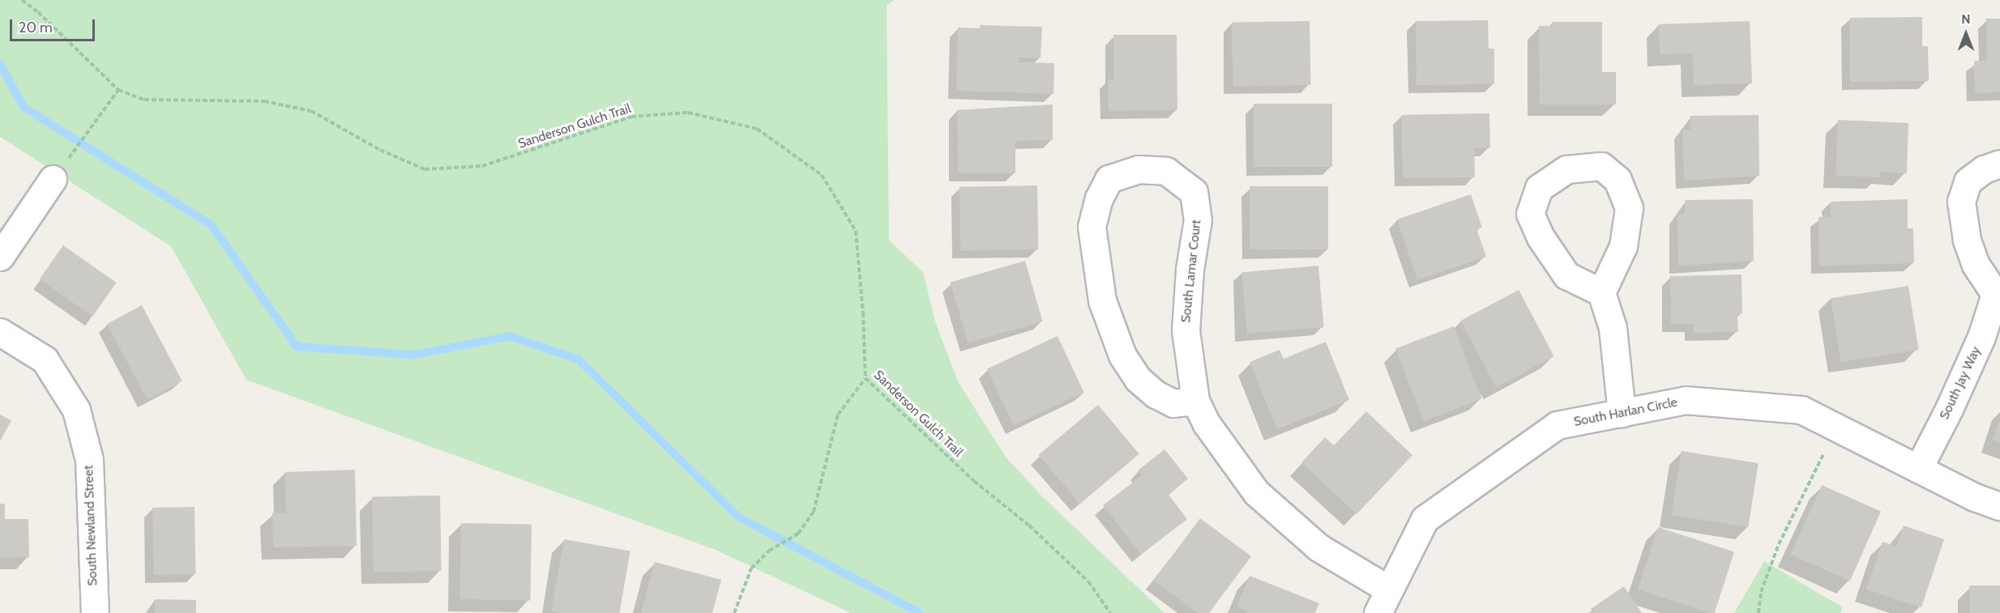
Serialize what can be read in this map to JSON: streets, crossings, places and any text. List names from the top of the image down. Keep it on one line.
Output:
{"streets":{"street":["South Lamar Court","South Jay Way","South Harlan Circle","South Newland Street"],"path":["Sanderson Gulch Trail"]},"crossings":[["South Lamar Court","South Harlan Circle"],["South Jay Way","South Harlan Circle"]],"scale_bar":"20 m","north":"top"}
